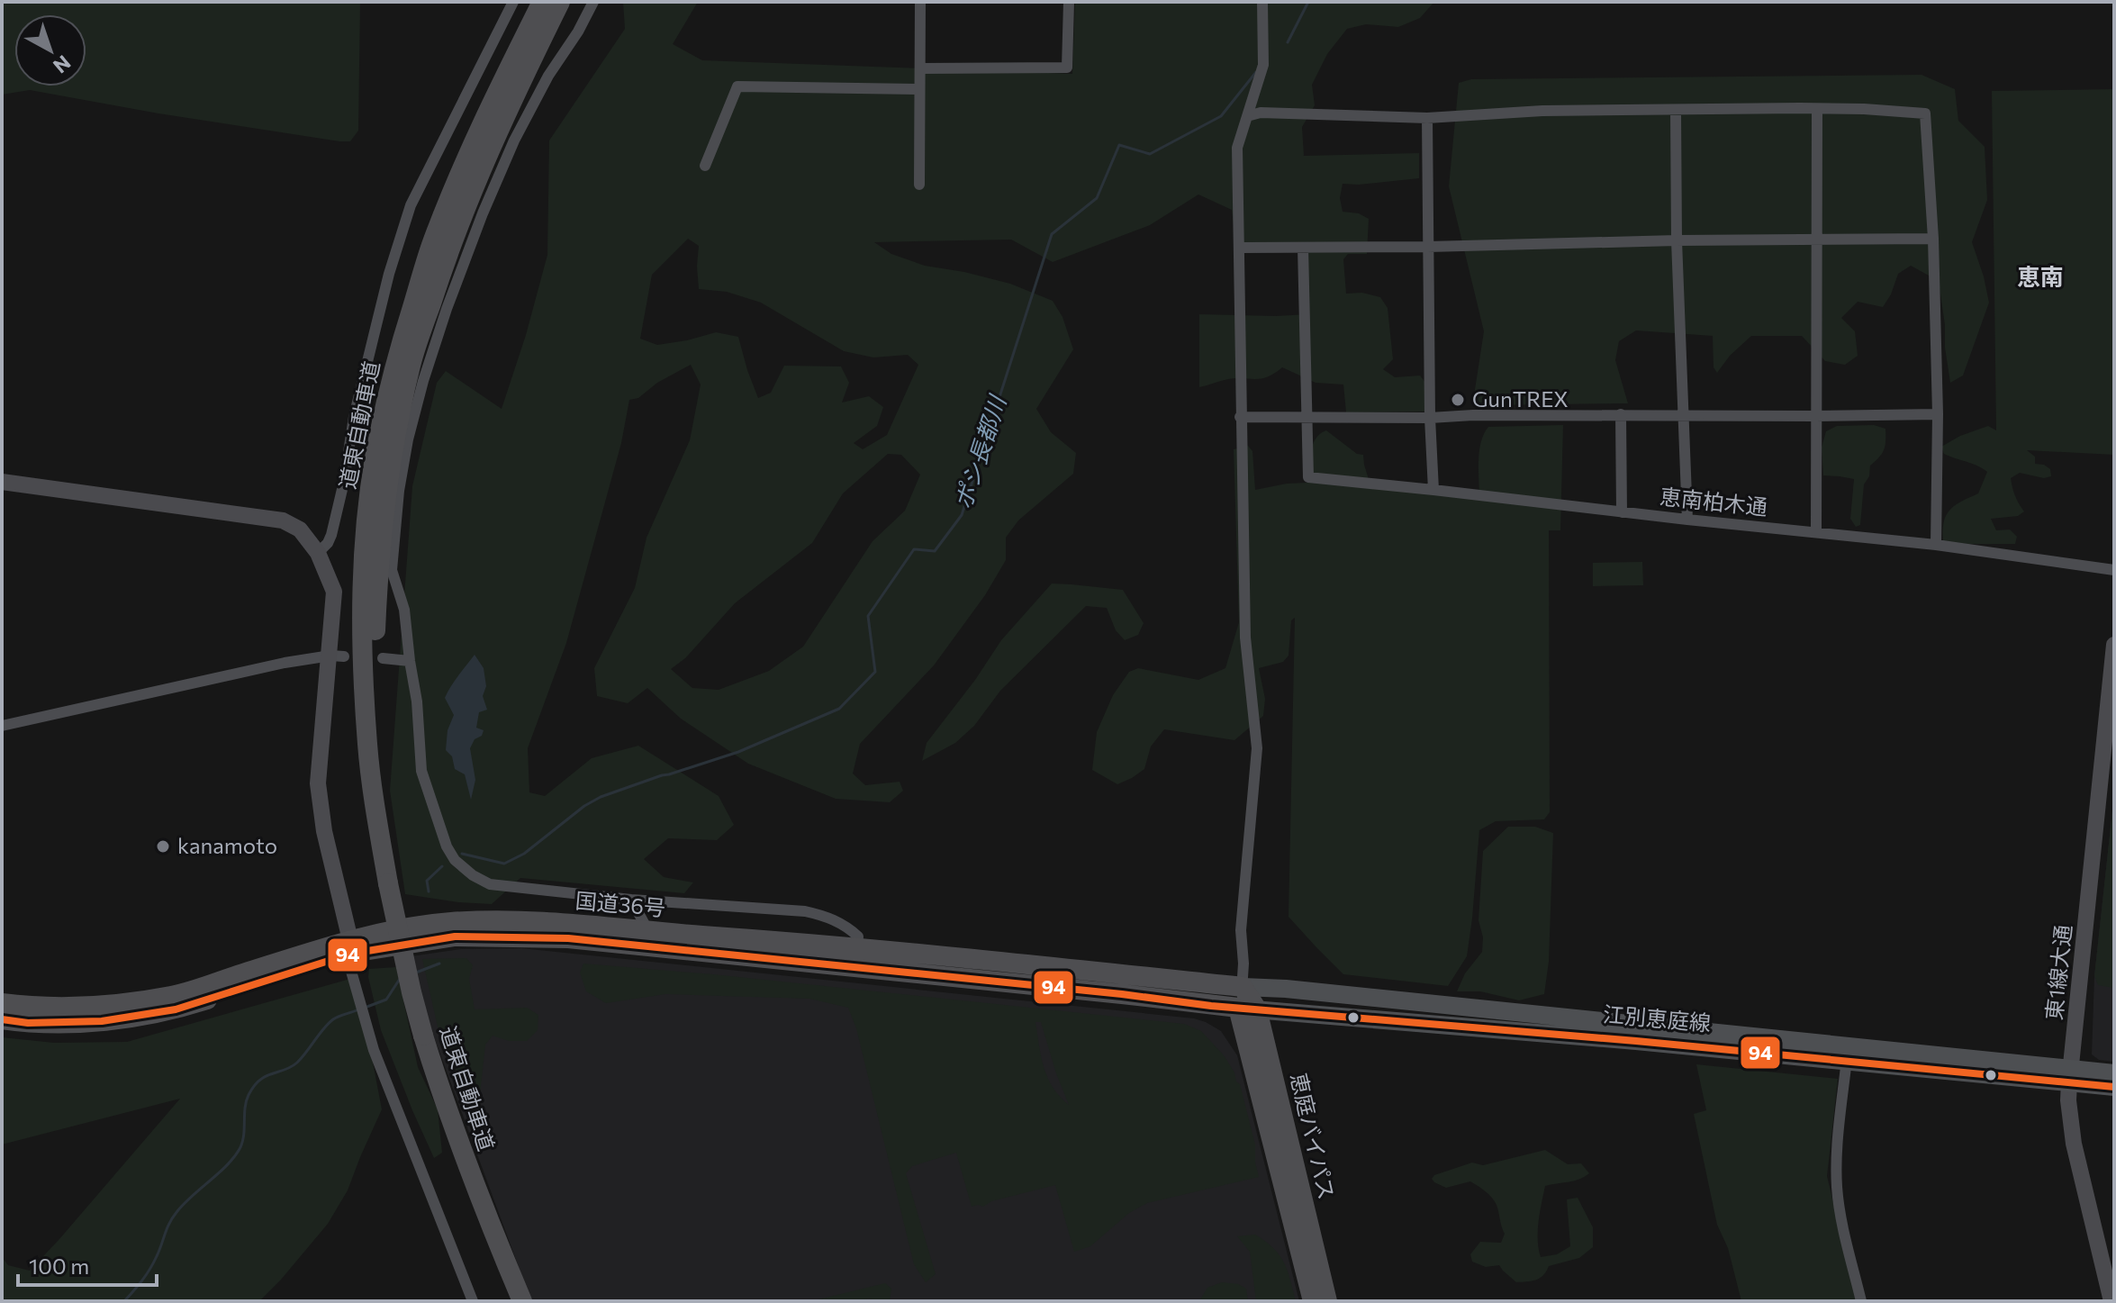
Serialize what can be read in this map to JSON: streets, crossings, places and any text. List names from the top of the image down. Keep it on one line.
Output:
{"streets":{"highway":["道東自動車道","国道36号","恵庭バイパス"],"main road":["江別恵庭線"],"street":["恵南柏木通","東1線大通"]},"crossings":[["国道36号","江別恵庭線"],["国道36号","恵庭バイパス"],["東1線大通","江別恵庭線"],["江別恵庭線","恵庭バイパス"]],"districts":["恵南"],"water":["ポシ長都川"],"places":["GunTREX","kanamoto"],"lines":["transit line 94"],"scale_bar":"100 m","north":"bottom right"}
